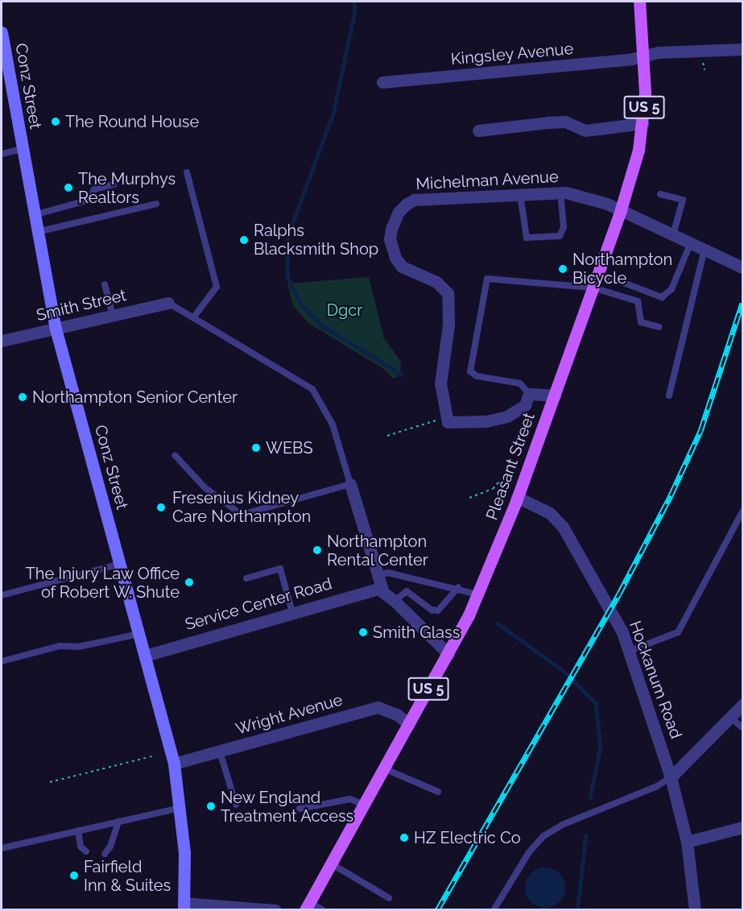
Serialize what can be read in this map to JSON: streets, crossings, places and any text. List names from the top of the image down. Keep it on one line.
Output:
{"streets":{"main road":["Conz Street","US 5","Pleasant Street"],"street":["Kingsley Avenue","Michelman Avenue","Smith Street","Service Center Road","Hockanum Road","Wright Avenue"]},"crossings":[["Kingsley Avenue","Pleasant Street"],["Conz Street","Smith Street"],["Conz Street","Service Center Road"],["Conz Street","Wright Avenue"],["Michelman Avenue","Pleasant Street"],["Pleasant Street","Hockanum Road"],["Pleasant Street","Wright Avenue"]],"parks":["Dgcr"],"places":["The Round House","The Murphys Realtors","Ralphs Blacksmith Shop","Northampton Bicycle","Northampton Senior Center","WEBS","Fresenius Kidney Care Northampton","Northampton Rental Center","The Injury Law Office of Robert W. Shute","Smith Glass","New England Treatment Access","HZ Electric Co","Fairfield Inn & Suites"]}
